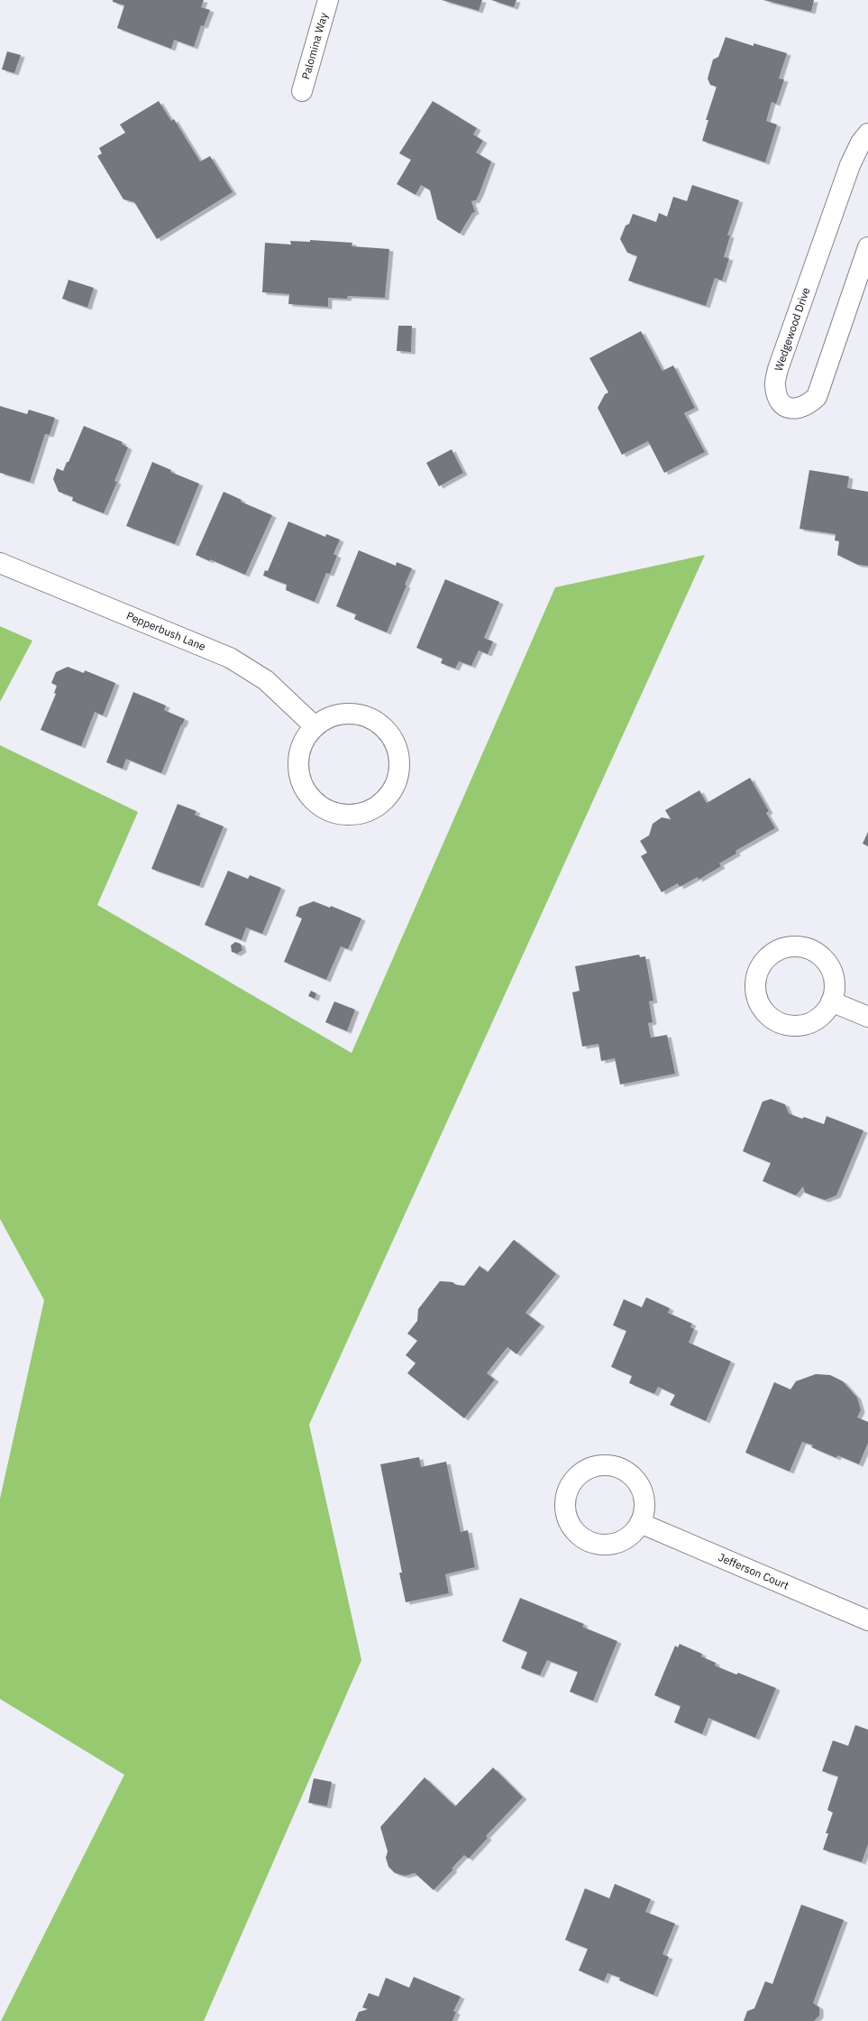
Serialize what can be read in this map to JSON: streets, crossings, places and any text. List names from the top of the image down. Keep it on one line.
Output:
{"streets":{"street":["Palomina Way","Wedgewood Drive","Pepperbush Lane","Jefferson Court"]}}
